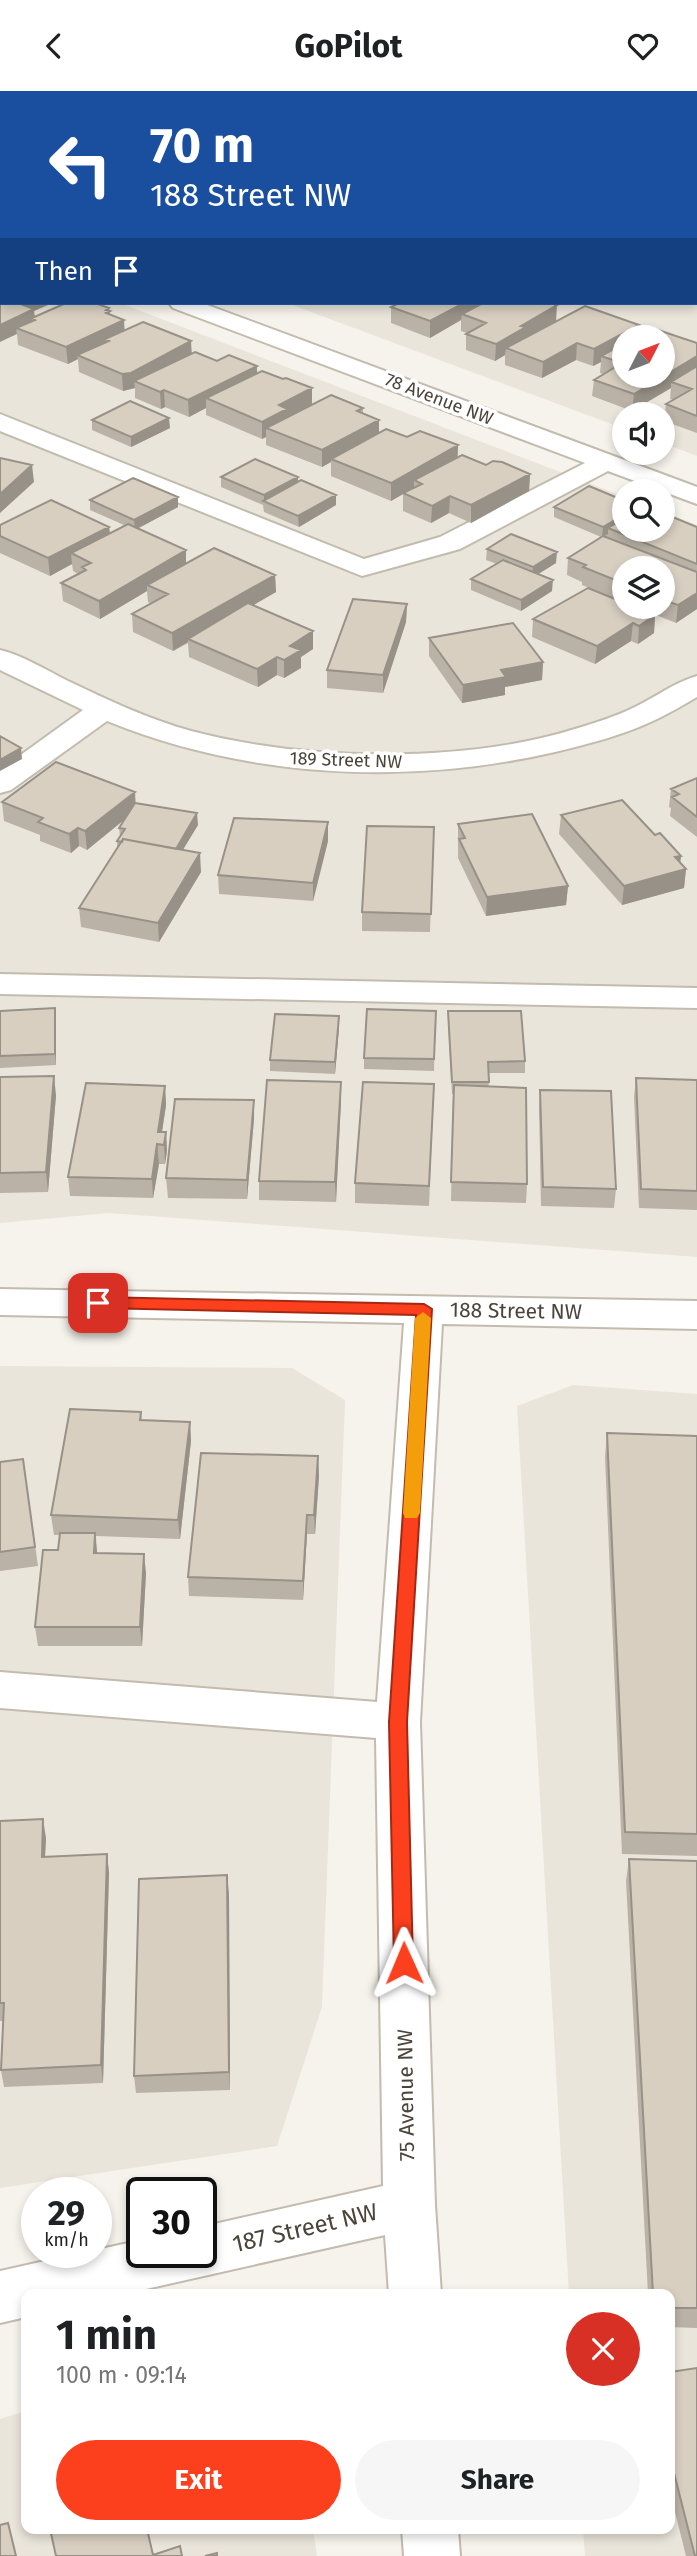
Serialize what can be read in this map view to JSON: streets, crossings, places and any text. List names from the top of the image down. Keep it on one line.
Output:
{"streets":{"street":["78 Avenue NW","189 Street NW","188 Street NW","75 Avenue NW","187 Street NW"]},"crossings":[["188 Street NW","75 Avenue NW"],["75 Avenue NW","187 Street NW"]],"north":"top right","page":{"header":"GoPilot","turn":["70 m","188 Street NW"],"then":"Then","speed":"29 km/h","limit":"30","heading":["1 min","100 m · 09:14"],"buttons":["Exit","Share"]}}
